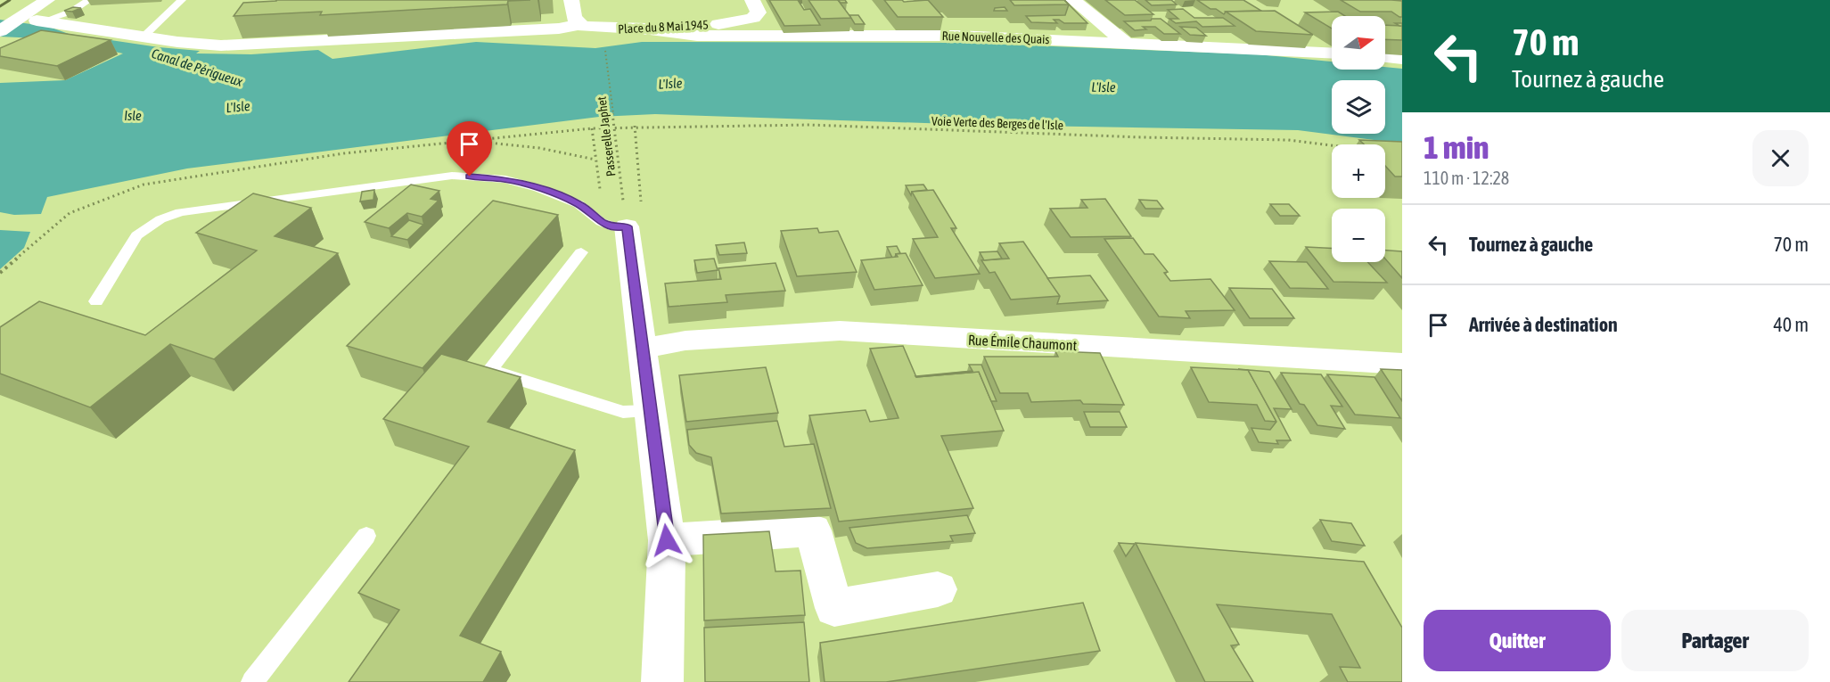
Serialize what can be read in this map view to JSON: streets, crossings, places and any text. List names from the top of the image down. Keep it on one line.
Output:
{"streets":{"street":["Place du 8 Mai 1945","Rue Nouvelle des Quais","Rue Émile Chaumont"],"path":["Voie Verte des Berges de l'Isle","Passerelle Japhet"]},"crossings":[["Place du 8 Mai 1945","Rue Nouvelle des Quais"]],"water":["Canal de Périgueux","L'Isle","Isle"],"north":"right","page":{"turn":["70 m","Tournez à gauche"],"map_buttons":["+","−"],"heading":["1 min","110 m · 12:28"],"list":[{"name":"Tournez à gauche","value":"70 m"},{"name":"Arrivée à destination","value":"40 m"}],"buttons":["Quitter","Partager"]}}
